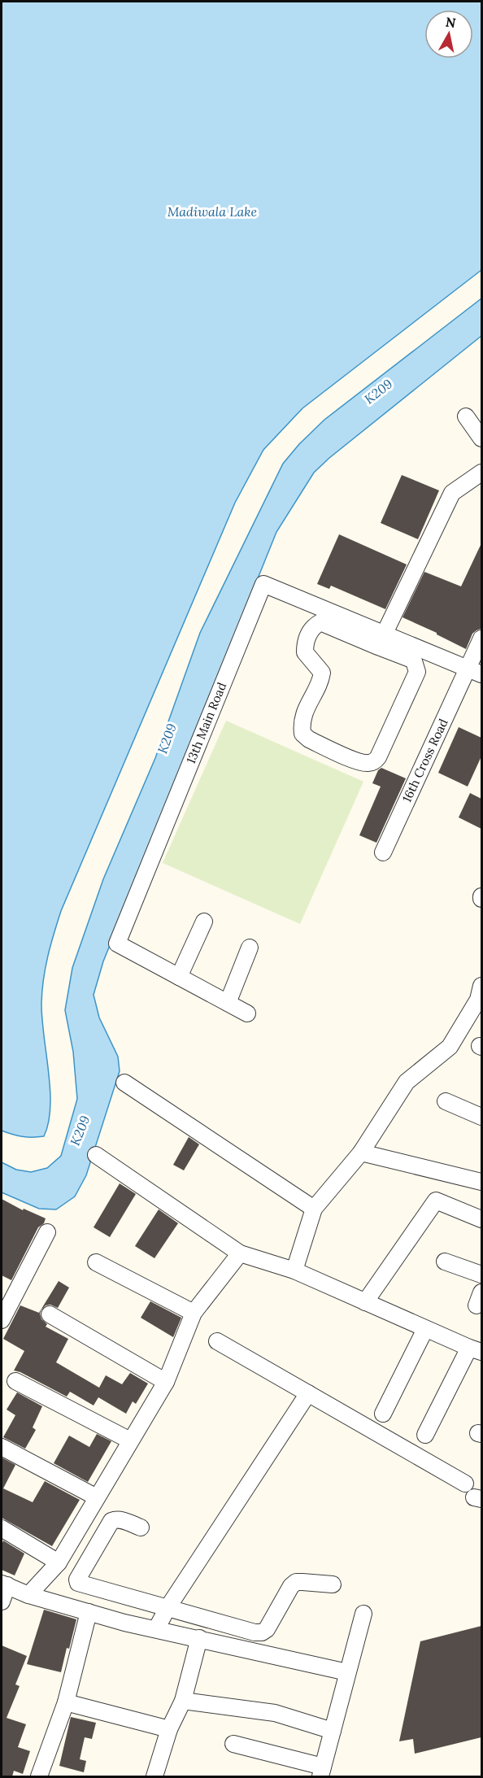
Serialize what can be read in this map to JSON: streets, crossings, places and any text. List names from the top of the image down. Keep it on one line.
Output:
{"streets":{"street":["13th Main Road","16th Cross Road"]},"crossings":[["13th Main Road","16th Cross Road"]],"water":["Madiwala Lake","K209"],"north":"top"}
